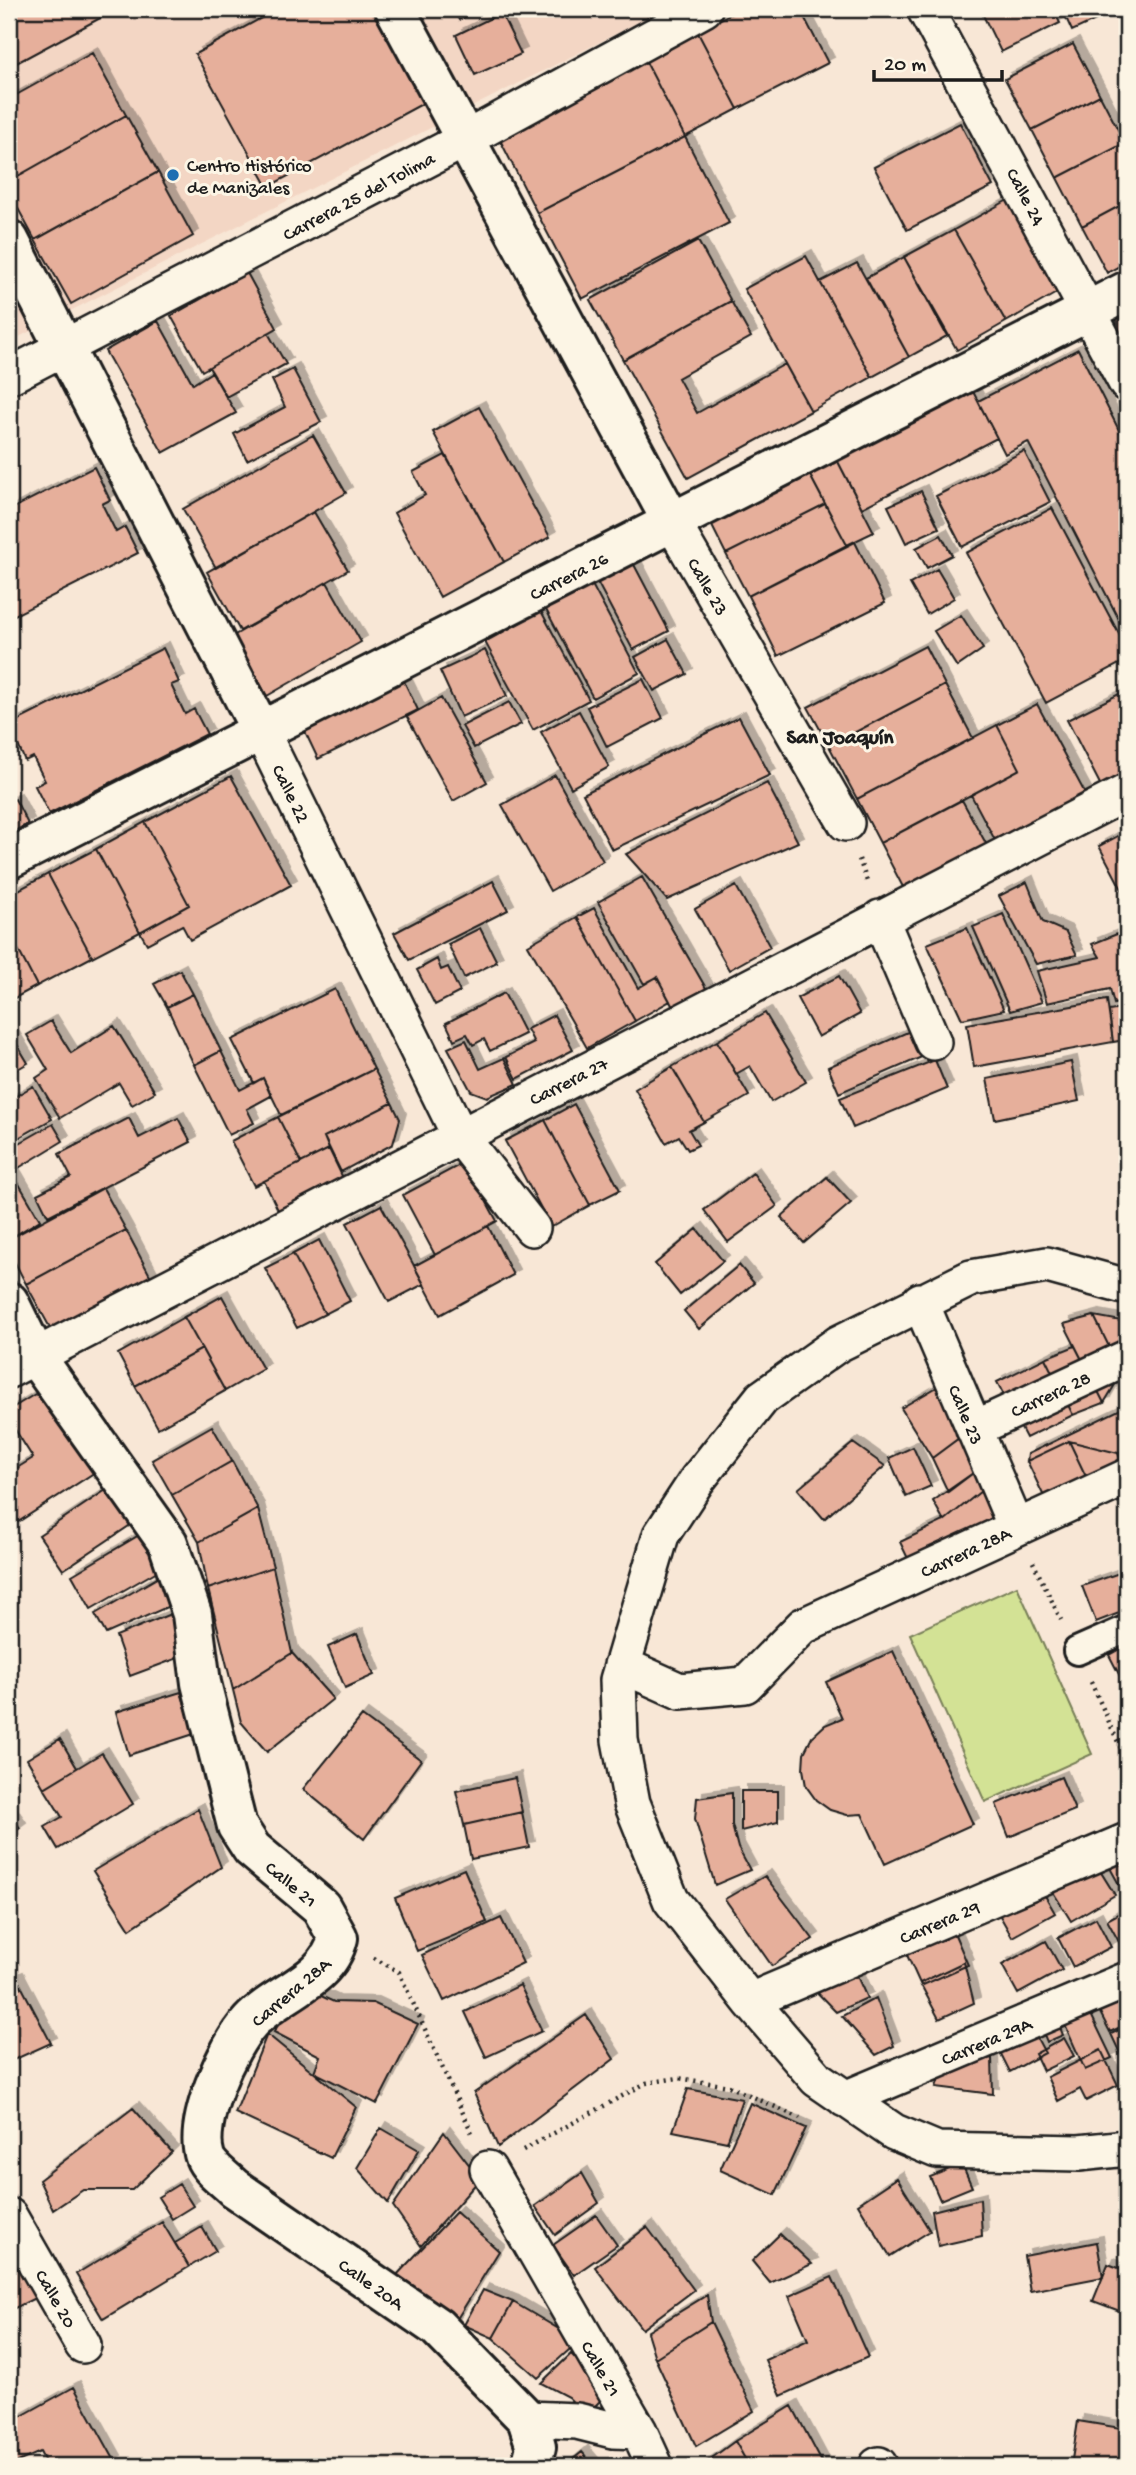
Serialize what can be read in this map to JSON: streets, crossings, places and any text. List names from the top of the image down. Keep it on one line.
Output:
{"streets":{"street":["Carrera 25 del Tolima","Calle 24","Carrera 26","Calle 23","Calle 22","Carrera 27","Carrera 28","Carrera 28A","Calle 21","Carrera 29","Carrera 29A","Calle 20A","Calle 20"]},"crossings":[["Carrera 25 del Tolima","Calle 23"],["Carrera 25 del Tolima","Calle 22"],["Calle 24","Carrera 26"],["Carrera 26","Calle 23"],["Carrera 26","Calle 22"],["Calle 23","Carrera 28"],["Calle 23","Carrera 28A"],["Calle 22","Carrera 27"],["Carrera 27","Calle 21"],["Carrera 28A","Calle 21"],["Carrera 28A","Calle 20A"],["Calle 21","Calle 20A"]],"districts":["San Joaquín"],"places":["Centro Histórico de Manizales"],"scale_bar":"20 m"}
